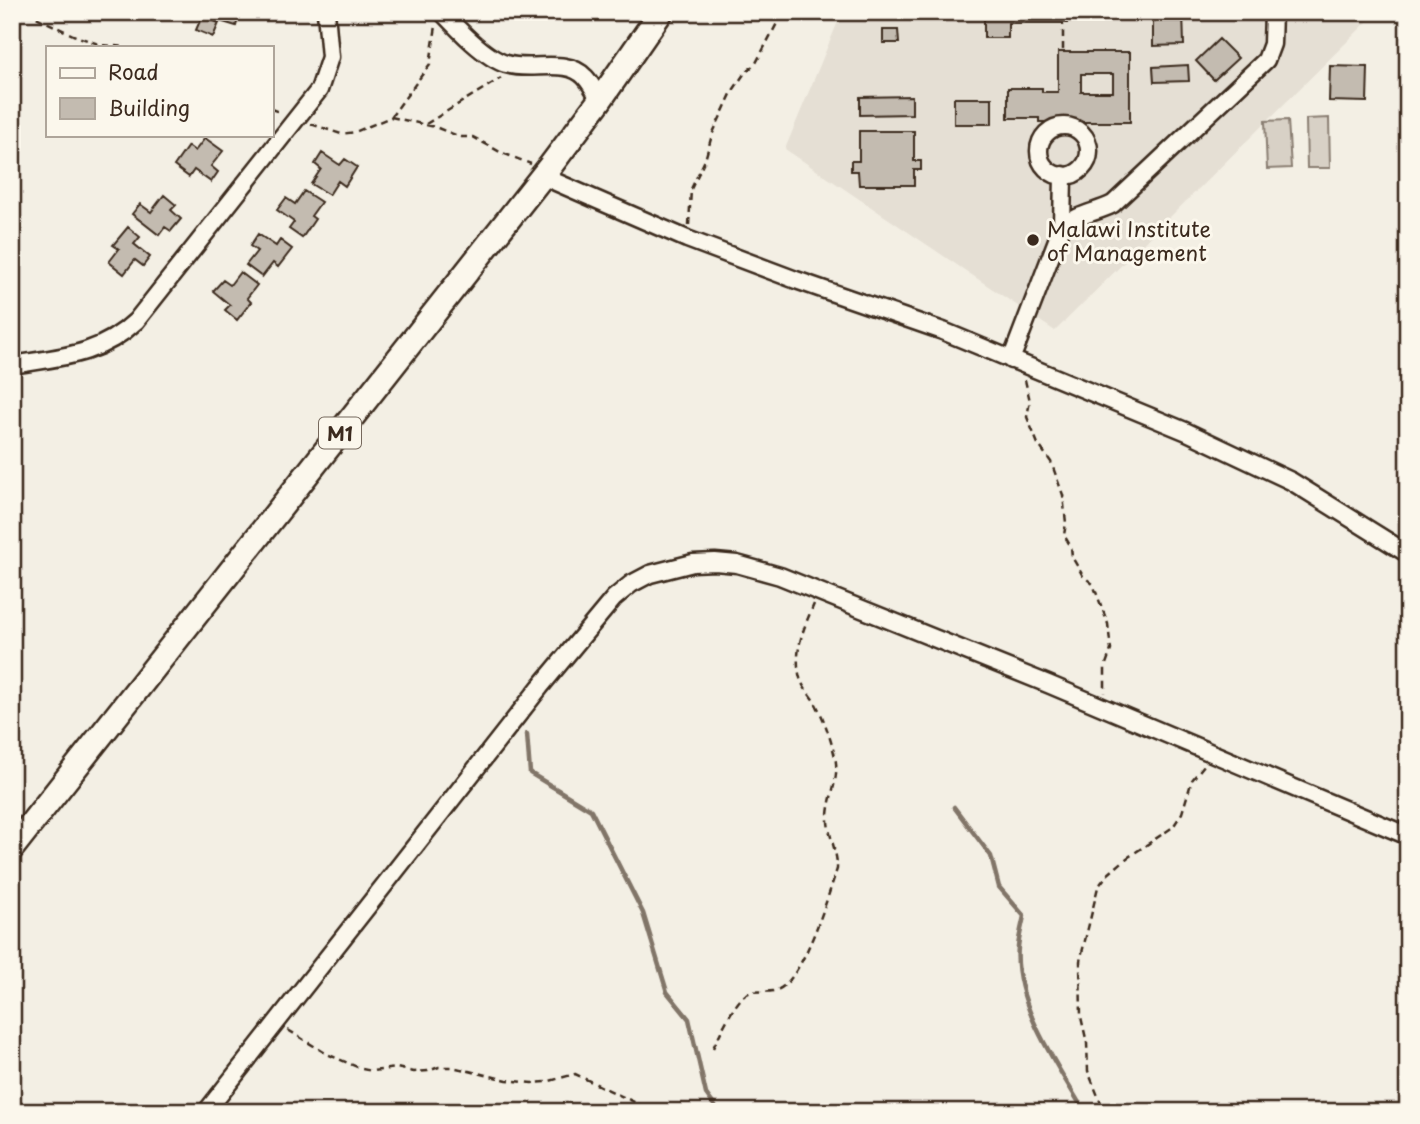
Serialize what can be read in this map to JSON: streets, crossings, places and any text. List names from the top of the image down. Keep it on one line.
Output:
{"streets":{"highway":["M1"]},"places":["Malawi Institute of Management"],"legend":["Road","Building"]}
